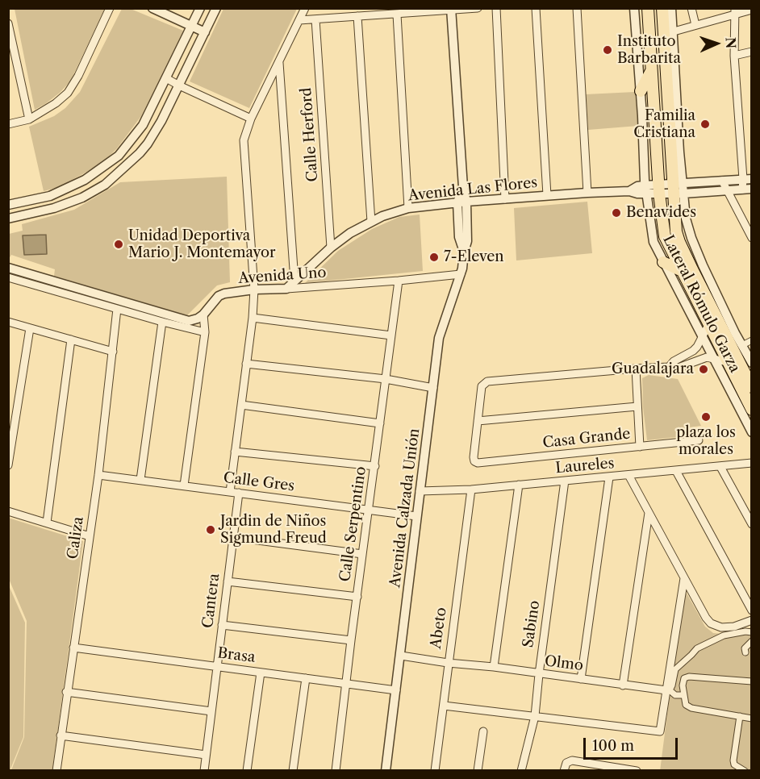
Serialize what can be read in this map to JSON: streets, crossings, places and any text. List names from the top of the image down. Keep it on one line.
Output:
{"streets":{"street":["Calle Herford","Avenida Las Flores","Avenida Uno","Lateral Rómulo Garza","Casa Grande","Laureles","Calle Gres","Avenida Calzada Unión","Calle Serpentino","Caliza","Cantera","Sabino","Abeto","Brasa","Olmo"]},"crossings":[["Calle Herford","Avenida Las Flores"],["Avenida Las Flores","Avenida Uno"],["Avenida Las Flores","Lateral Rómulo Garza"],["Avenida Las Flores","Avenida Calzada Unión"],["Avenida Uno","Avenida Calzada Unión"],["Avenida Uno","Calle Serpentino"],["Laureles","Avenida Calzada Unión"],["Laureles","Sabino"],["Laureles","Abeto"],["Calle Gres","Avenida Calzada Unión"],["Calle Gres","Calle Serpentino"],["Calle Gres","Caliza"],["Calle Gres","Cantera"],["Avenida Calzada Unión","Brasa"],["Avenida Calzada Unión","Olmo"],["Calle Serpentino","Brasa"],["Caliza","Brasa"],["Cantera","Brasa"],["Sabino","Olmo"],["Abeto","Olmo"]],"places":["Instituto Barbarita","Familia Cristiana","Benavides","Unidad Deportiva Mario J. Montemayor","7-Eleven","Guadalajara","plaza los morales","Jardin de Niños Sigmund Freud"],"scale_bar":"100 m","north":"right"}
